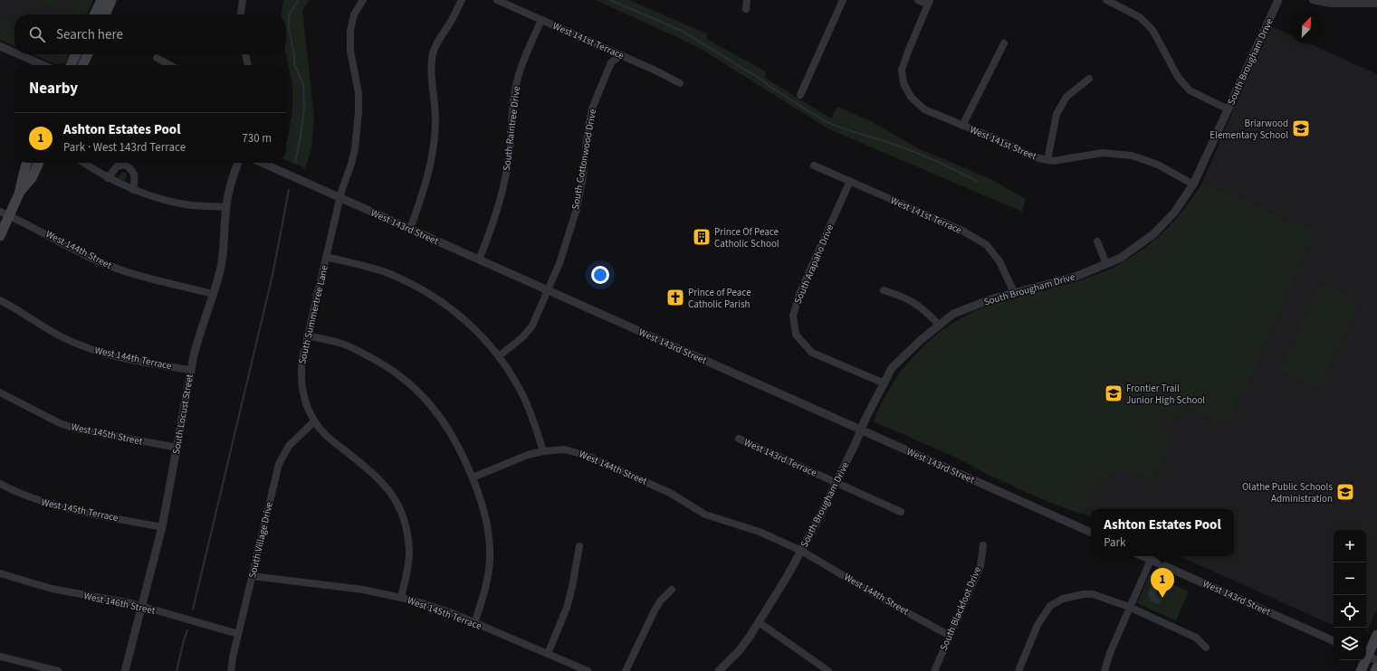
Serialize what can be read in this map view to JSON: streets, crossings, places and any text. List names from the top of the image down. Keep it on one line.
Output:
{"streets":{"street":["West 141st Terrace","South Brougham Drive","South Raintree Drive","West 141st Street","South Cottonwood Drive","West 143rd Street","West 144th Street","South Arapaho Drive","South Summertree Lane","West 144th Terrace","South Locust Street","West 145th Street","West 143rd Terrace","West 145th Terrace","South Village Drive","West 146th Street","South Blackfoot Drive"]},"crossings":[["West 141st Terrace","South Brougham Drive"],["West 141st Terrace","South Raintree Drive"],["West 141st Terrace","South Cottonwood Drive"],["West 141st Terrace","South Arapaho Drive"],["South Brougham Drive","West 141st Street"],["South Brougham Drive","West 143rd Street"],["South Brougham Drive","West 144th Street"],["South Brougham Drive","South Arapaho Drive"],["South Brougham Drive","West 143rd Terrace"],["South Raintree Drive","West 143rd Street"],["South Cottonwood Drive","West 143rd Street"],["West 143rd Street","South Summertree Lane"],["West 144th Street","South Locust Street"],["West 144th Street","South Blackfoot Drive"],["South Summertree Lane","West 145th Terrace"],["South Summertree Lane","South Village Drive"],["West 144th Terrace","South Locust Street"],["South Locust Street","West 145th Street"],["South Locust Street","West 145th Terrace"],["South Locust Street","West 146th Street"],["West 145th Terrace","South Village Drive"],["South Village Drive","West 146th Street"]],"places":{"school or university":["Briarwood Elementary School","Frontier Trail Junior High School","Olathe Public Schools Administration"],"building":["Prince Of Peace Catholic School"],"church":["Prince of Peace Catholic Parish"]},"north":"top right","page":{"search":"Search here","heading":"Nearby","list":[{"mark":"1","name":"Ashton Estates Pool","note":"Park · West 143rd Terrace","value":"730 m"}],"popup":["Ashton Estates Pool","Park"],"map_buttons":["+","−"],"pins":"1"}}
